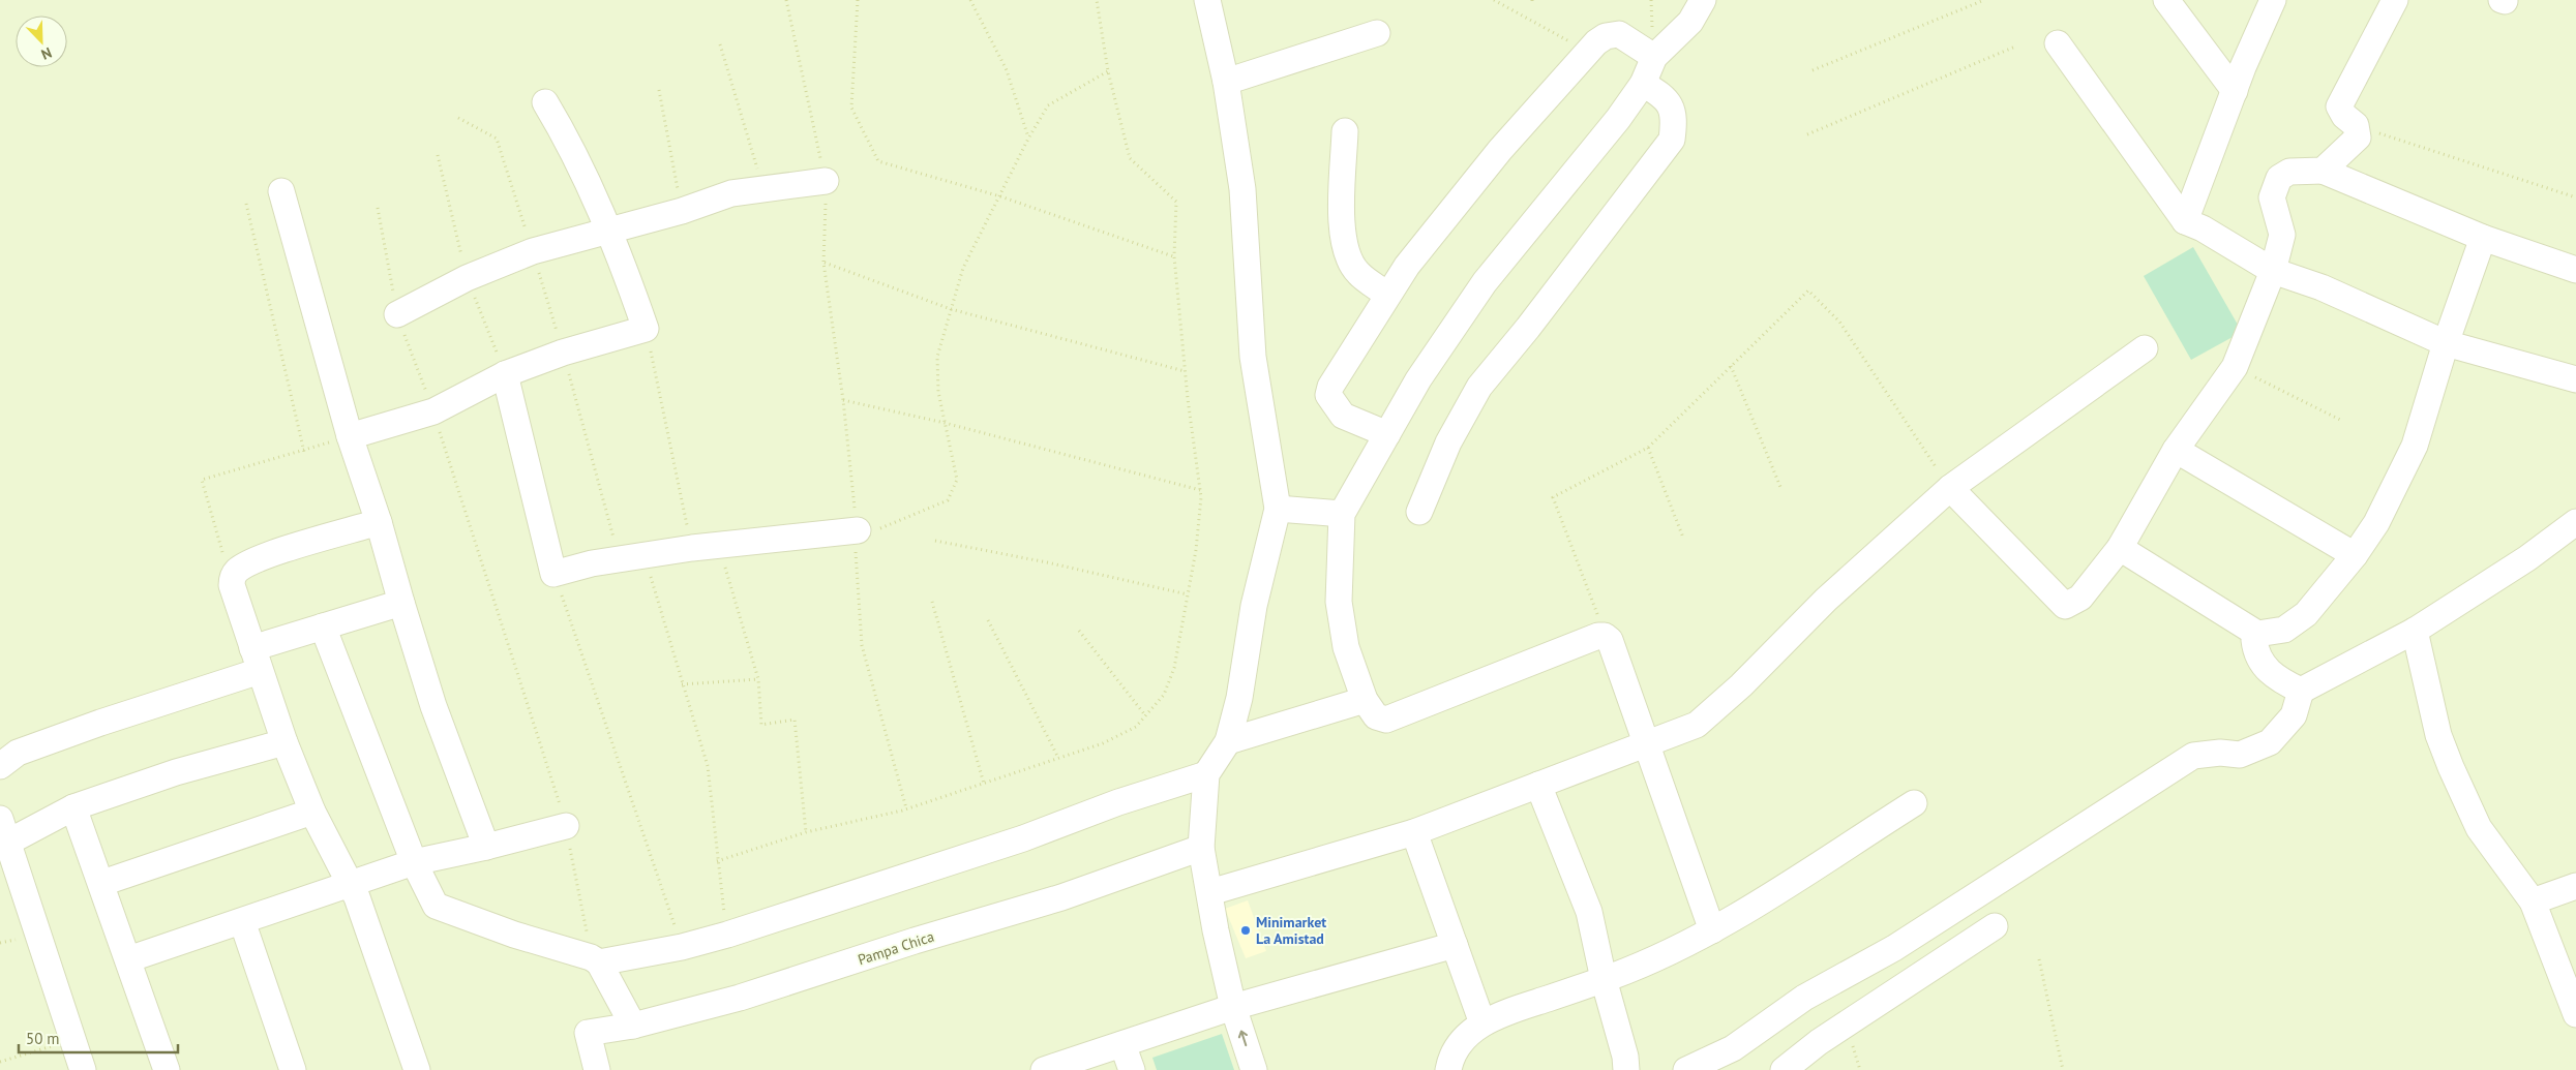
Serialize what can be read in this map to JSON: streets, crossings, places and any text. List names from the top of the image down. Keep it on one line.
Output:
{"streets":{"street":["Pampa Chica"]},"places":["Minimarket La Amistad"],"scale_bar":"50 m","north":"bottom right"}
